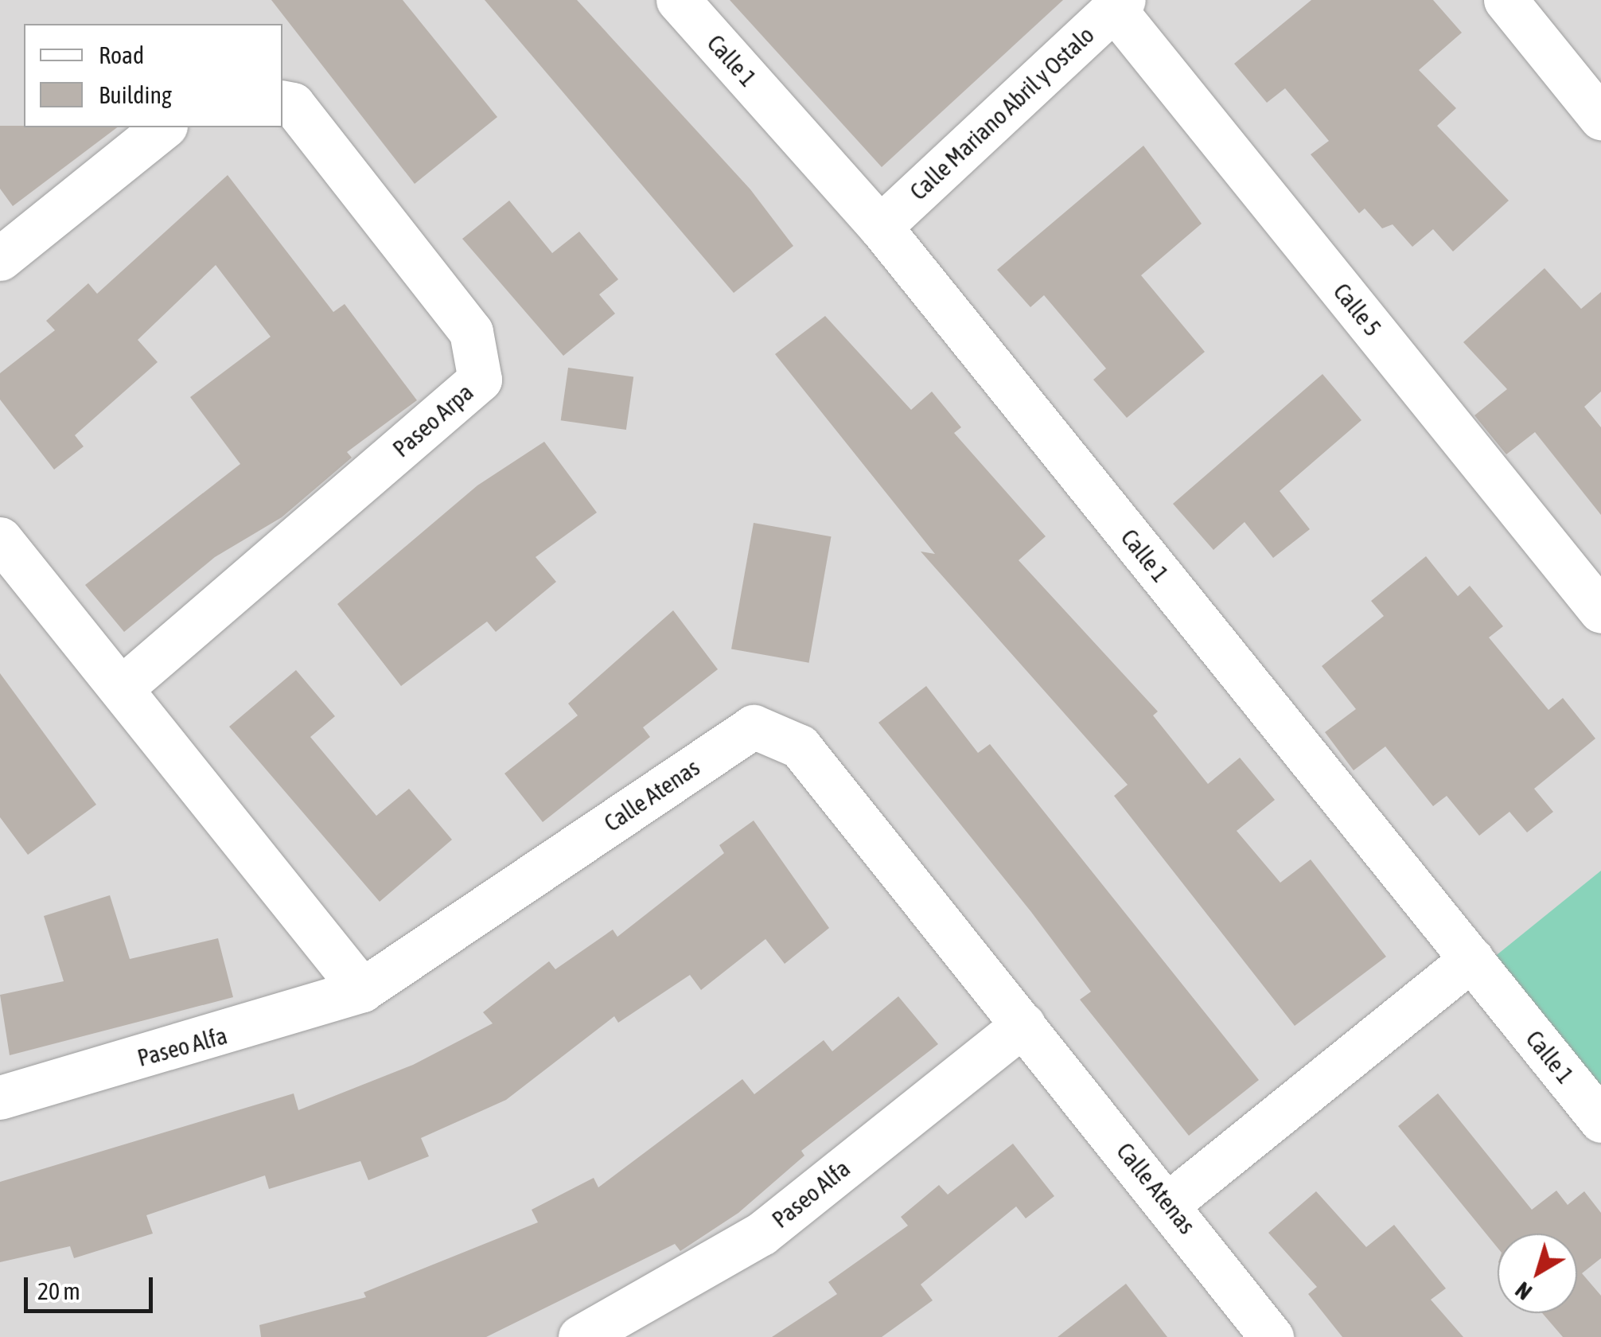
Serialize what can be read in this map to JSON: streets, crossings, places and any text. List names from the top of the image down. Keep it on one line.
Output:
{"streets":{"street":["Calle 1","Calle Mariano Abril y Ostalo","Calle 5","Paseo Arpa","Calle Atenas","Paseo Alfa"]},"crossings":[["Calle 1","Calle Mariano Abril y Ostalo"],["Calle Mariano Abril y Ostalo","Calle 5"],["Calle Atenas","Paseo Alfa"]],"legend":["Road","Building"],"scale_bar":"20 m","north":"bottom left"}
